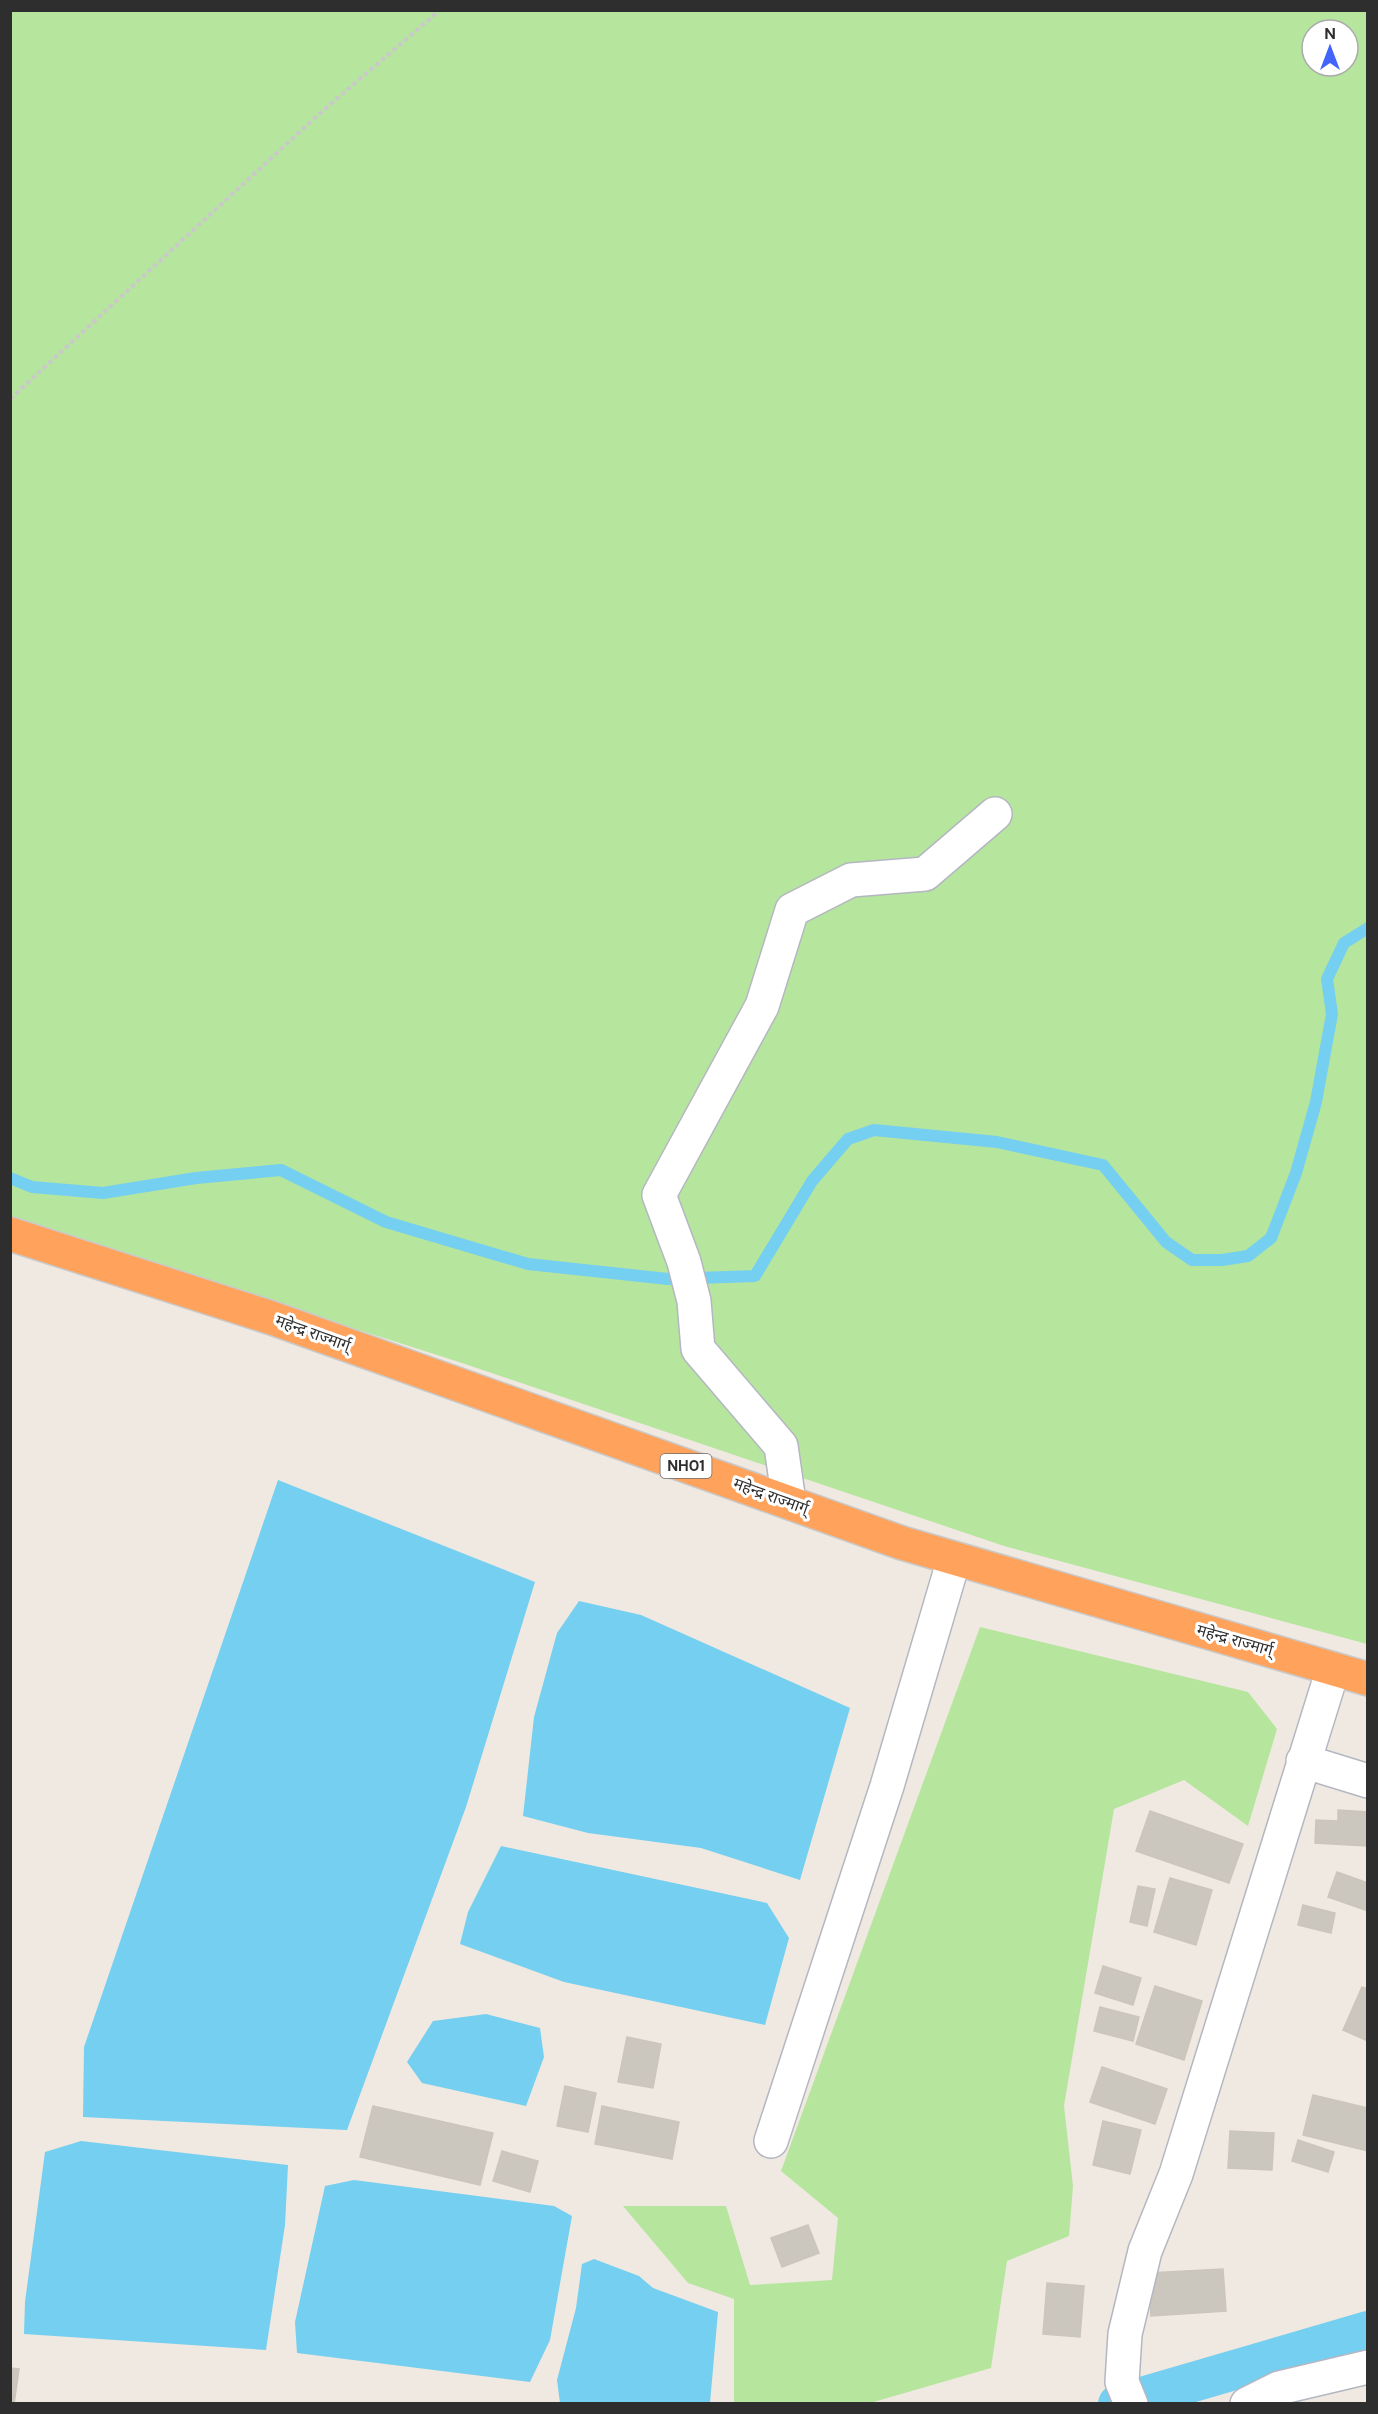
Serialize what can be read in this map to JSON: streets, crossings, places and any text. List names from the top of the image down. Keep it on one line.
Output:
{"streets":{"highway":["महेन्द्र राज्मार्ग्","NH01"]},"north":"top"}
